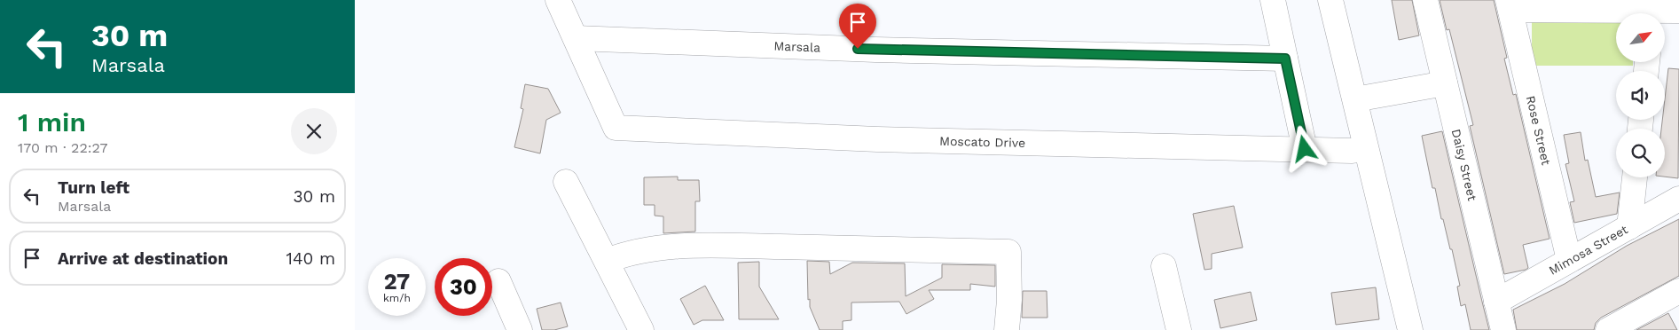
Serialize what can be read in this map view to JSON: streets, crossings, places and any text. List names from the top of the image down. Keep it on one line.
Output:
{"streets":{"street":["Marsala","Rose Street","Moscato Drive","Daisy Street","Mimosa Street"]},"crossings":[["Marsala","Moscato Drive"],["Rose Street","Mimosa Street"],["Daisy Street","Mimosa Street"]],"north":"top right","page":{"turn":["30 m","Marsala"],"heading":["1 min","170 m · 22:27"],"list":[{"name":"Turn left","note":"Marsala","value":"30 m"},{"name":"Arrive at destination","value":"140 m"}],"speed":"27 km/h","limit":"30"}}
